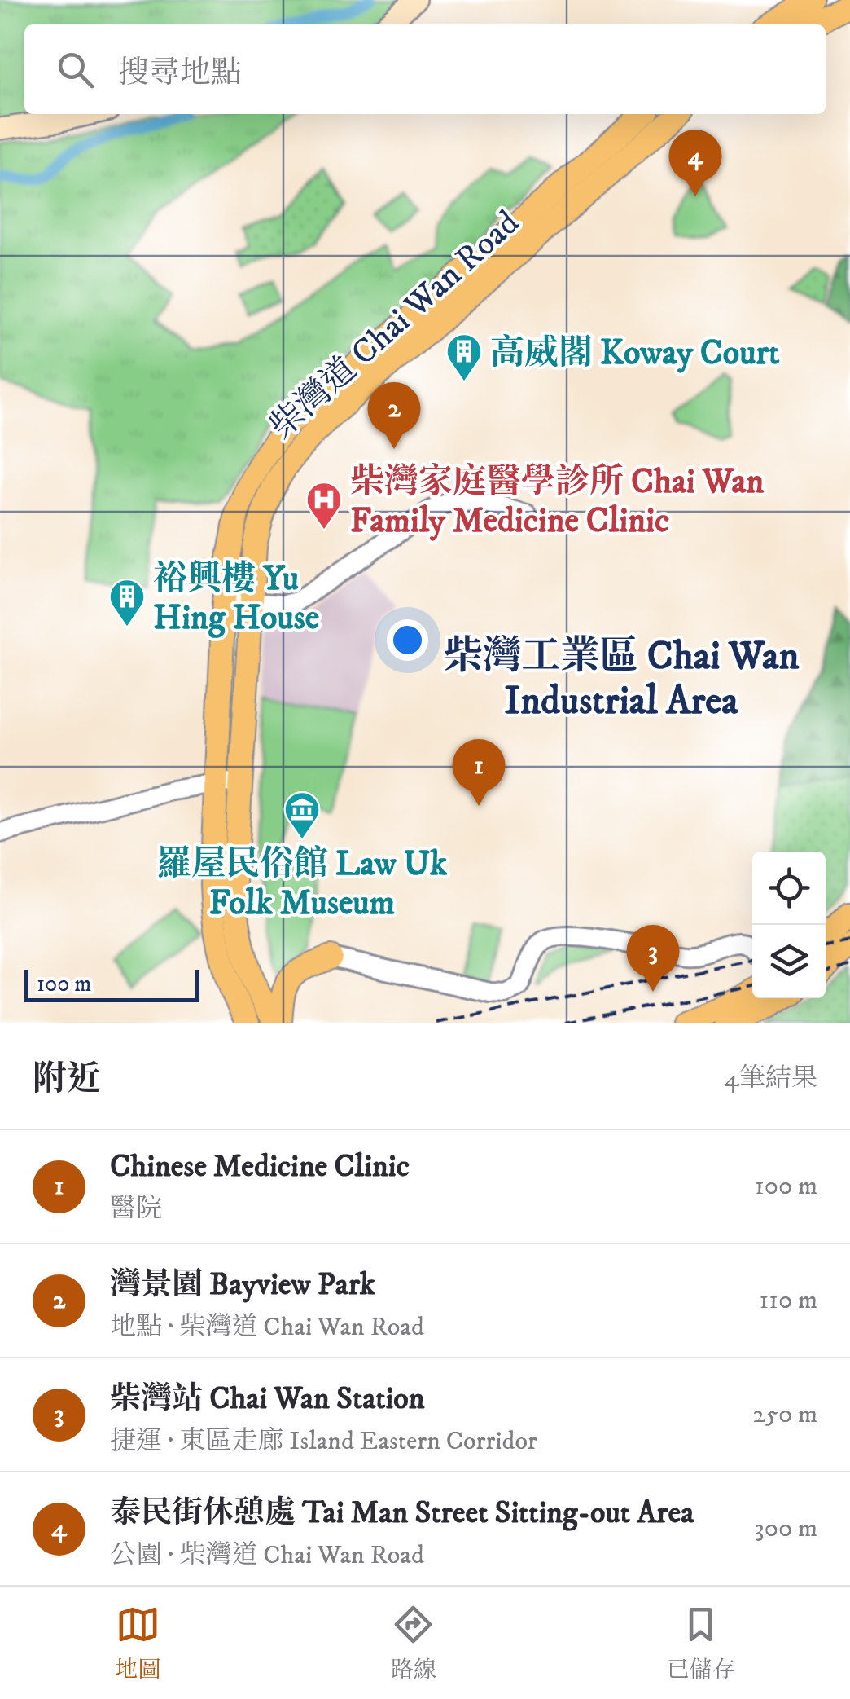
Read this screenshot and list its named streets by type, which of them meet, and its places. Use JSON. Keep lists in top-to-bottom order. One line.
{"streets":{"main road":["柴灣道 Chai Wan Road"]},"districts":["柴灣工業區 Chai Wan Industrial Area"],"places":{"building":["高威閣 Koway Court","裕興樓 Yu Hing House"],"hospital":["柴灣家庭醫學診所 Chai Wan Family Medicine Clinic"],"museum":["羅屋民俗館 Law Uk Folk Museum"]},"scale_bar":"100 m","page":{"search":"搜尋地點","pins":["4","2","1","3"],"scale":"100 m","heading":["附近","4筆結果"],"list":[{"mark":"1","name":"Chinese Medicine Clinic","note":"醫院","value":"100 m"},{"mark":"2","name":"灣景園 Bayview Park","note":"地點 · 柴灣道 Chai Wan Road","value":"110 m"},{"mark":"3","name":"柴灣站 Chai Wan Station","note":"捷運 · 東區走廊 Island Eastern Corridor","value":"250 m"},{"mark":"4","name":"泰民街休憩處 Tai Man Street Sitting-out Area","note":"公園 · 柴灣道 Chai Wan Road","value":"300 m"}],"nav":["地圖","路線","已儲存"]}}
